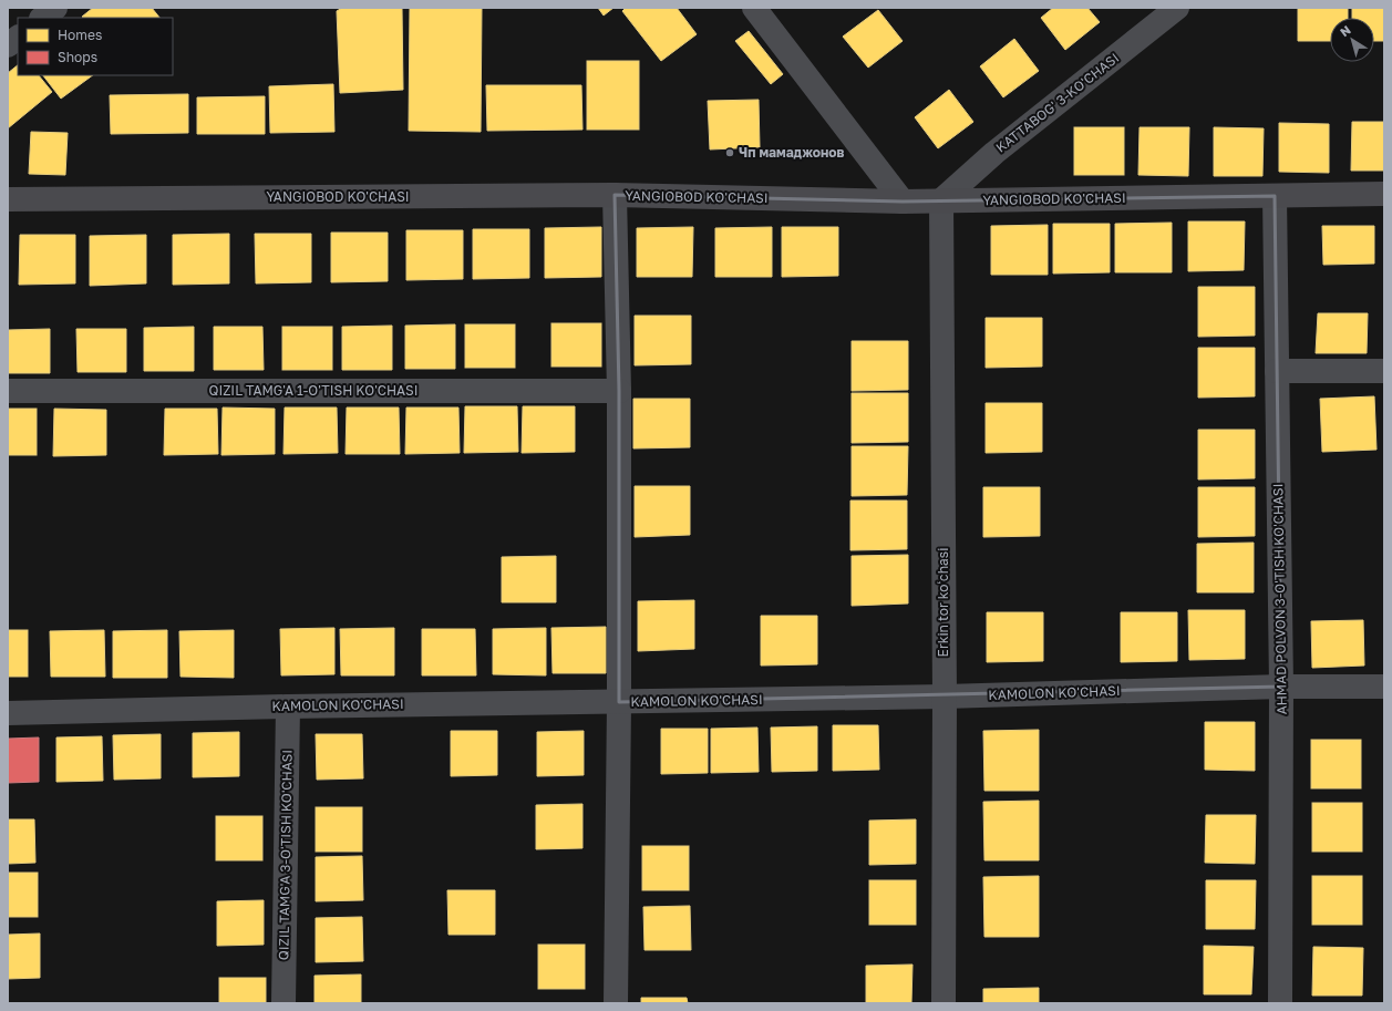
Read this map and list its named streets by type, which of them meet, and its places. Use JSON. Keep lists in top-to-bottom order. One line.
{"streets":{"street":["KATTABOG' 3-KO'CHASI","YANGIOBOD KO'CHASI","QIZIL TAMG'A 1-O'TISH KO'CHASI","AHMAD POLVON 3-O'TISH KO'CHASI","Erkin tor koʻchasi","KAMOLON KO'CHASI","QIZIL TAMG'A 3-O'TISH KO'CHASI"]},"crossings":[["KATTABOG' 3-KO'CHASI","YANGIOBOD KO'CHASI"],["KATTABOG' 3-KO'CHASI","Erkin tor koʻchasi"],["YANGIOBOD KO'CHASI","AHMAD POLVON 3-O'TISH KO'CHASI"],["YANGIOBOD KO'CHASI","Erkin tor koʻchasi"],["AHMAD POLVON 3-O'TISH KO'CHASI","KAMOLON KO'CHASI"],["Erkin tor koʻchasi","KAMOLON KO'CHASI"],["KAMOLON KO'CHASI","QIZIL TAMG'A 3-O'TISH KO'CHASI"]],"places":["Чп мамаджонов"],"legend":["Homes","Shops"],"north":"top left"}
